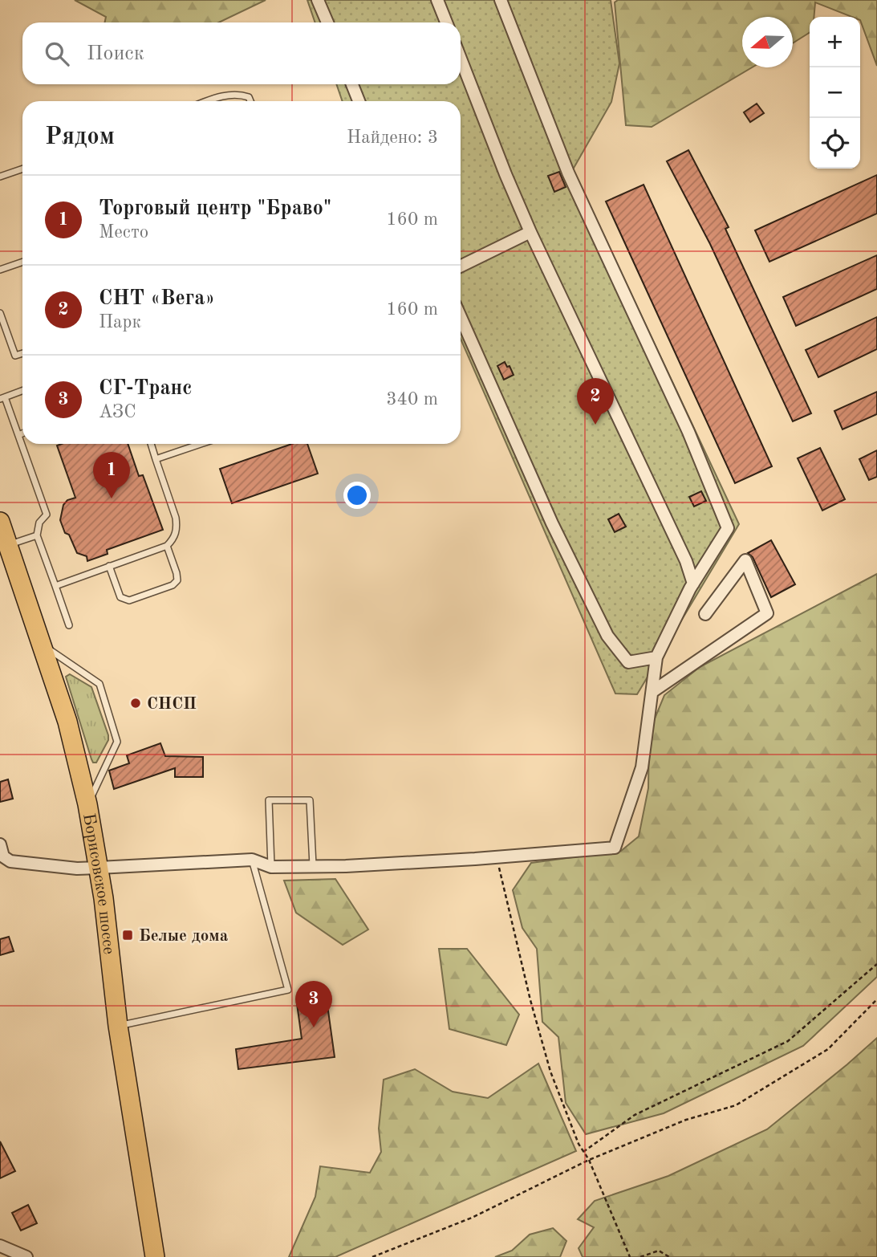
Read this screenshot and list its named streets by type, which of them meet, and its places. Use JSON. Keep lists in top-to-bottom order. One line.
{"streets":{"main road":["Борисовское шоссе"]},"places":{"other":["СНСП"],"transit":["Белые дома"]},"north":"left","page":{"map_buttons":["+","−"],"search":"Поиск","heading":["Рядом","Найдено: 3"],"list":[{"mark":"1","name":"Торговый центр \"Браво\"","note":"Место","value":"160 m"},{"mark":"2","name":"СНТ «Вега»","note":"Парк","value":"160 m"},{"mark":"3","name":"СГ-Транс","note":"АЗС","value":"340 m"}],"pins":["2","1","3"]}}
